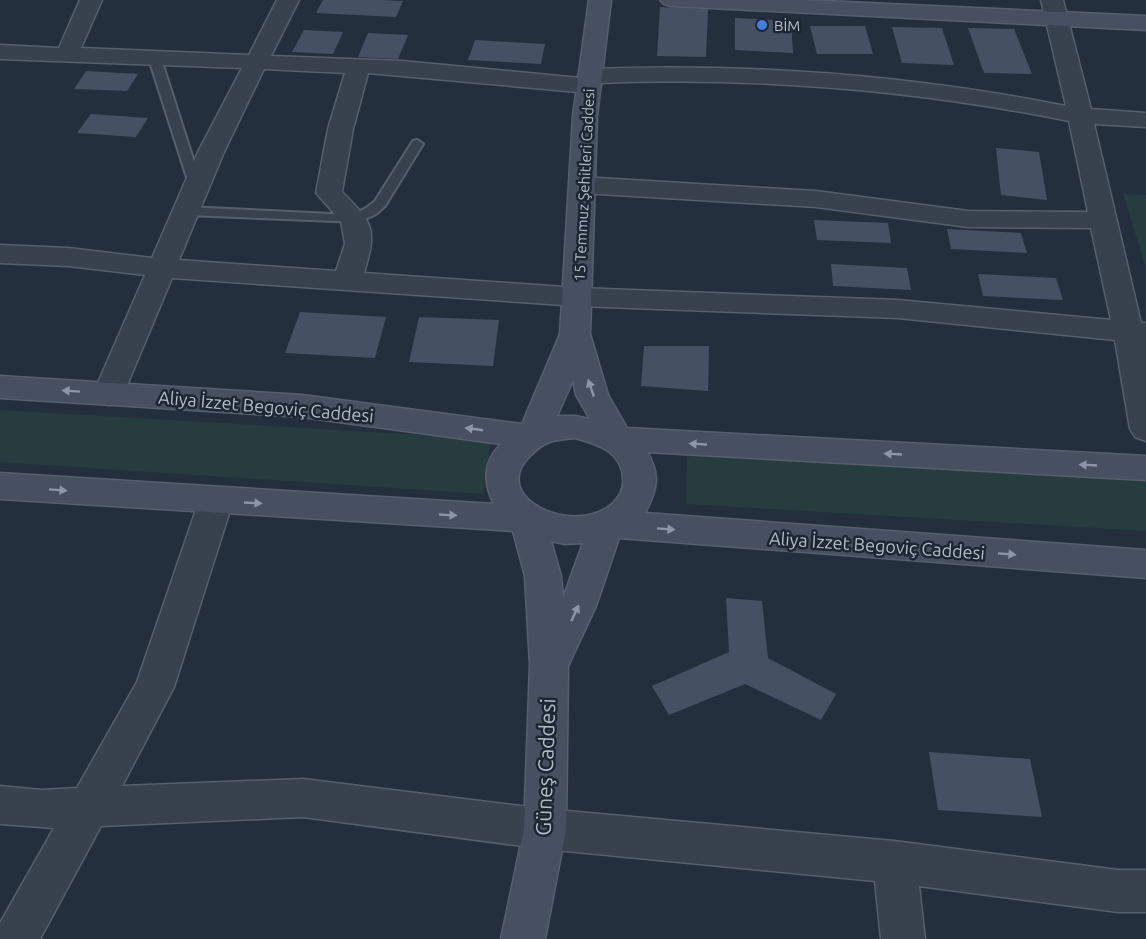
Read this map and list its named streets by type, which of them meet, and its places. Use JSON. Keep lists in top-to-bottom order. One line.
{"streets":{"main road":["15 Temmuz Şehitleri Caddesi","Aliya İzzet Begoviç Caddesi","Güneş Caddesi"]},"crossings":[["Aliya İzzet Begoviç Caddesi","Güneş Caddesi"]],"places":["BİM"]}
